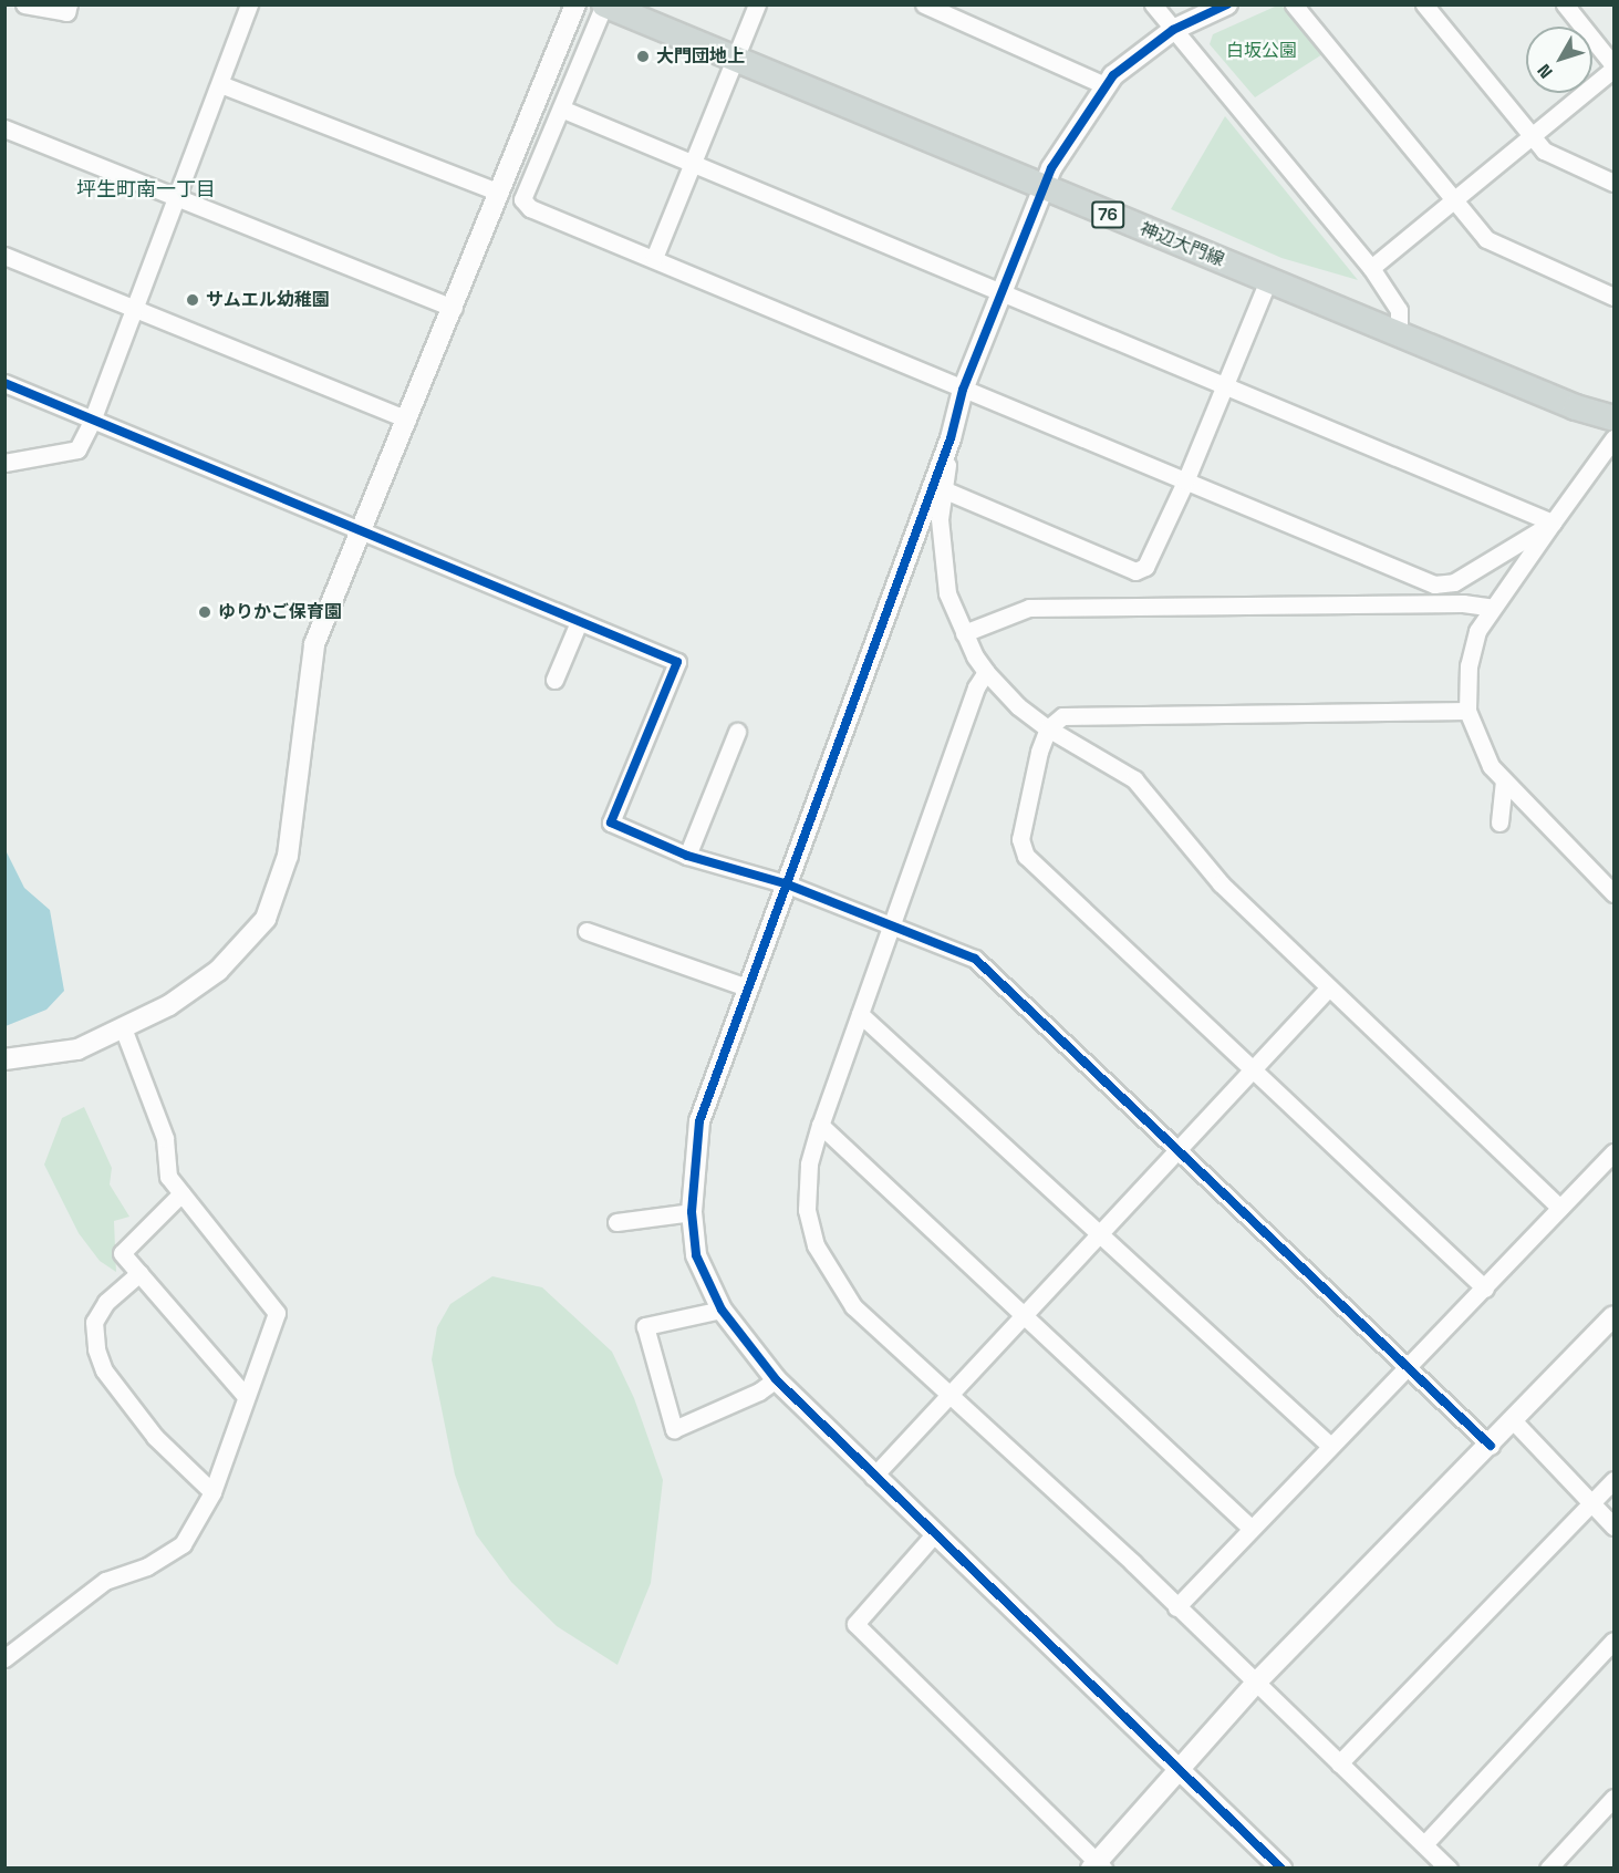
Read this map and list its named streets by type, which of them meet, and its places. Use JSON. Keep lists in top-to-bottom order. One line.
{"streets":{"main road":["76","神辺大門線"]},"districts":["坪生町南一丁目"],"parks":["白坂公園"],"places":["大門団地上","サムエル幼稚園","ゆりかご保育園"],"north":"bottom left"}
